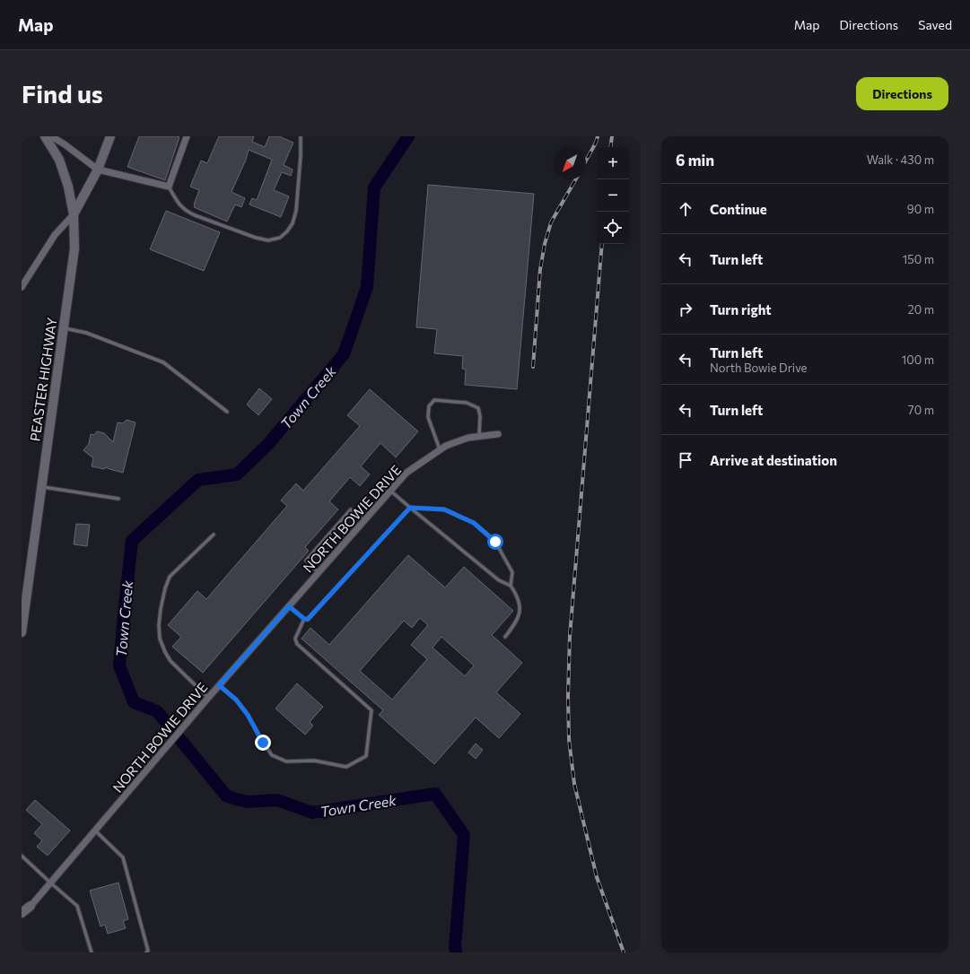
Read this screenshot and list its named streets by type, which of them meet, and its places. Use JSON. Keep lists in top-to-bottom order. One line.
{"streets":{"main road":["PEASTER HIGHWAY"],"street":["NORTH BOWIE DRIVE"]},"water":["Town Creek"],"north":"bottom left","page":{"header":"Map","nav":["Map","Directions","Saved"],"buttons":"Directions","title":"Find us","heading":["6 min","Walk · 430 m"],"map_buttons":["+","−"],"list":[["Continue","90 m"],["Turn left","150 m"],["Turn right","20 m"],["Turn left","North Bowie Drive","100 m"],["Turn left","70 m"],"Arrive at destination"]}}
